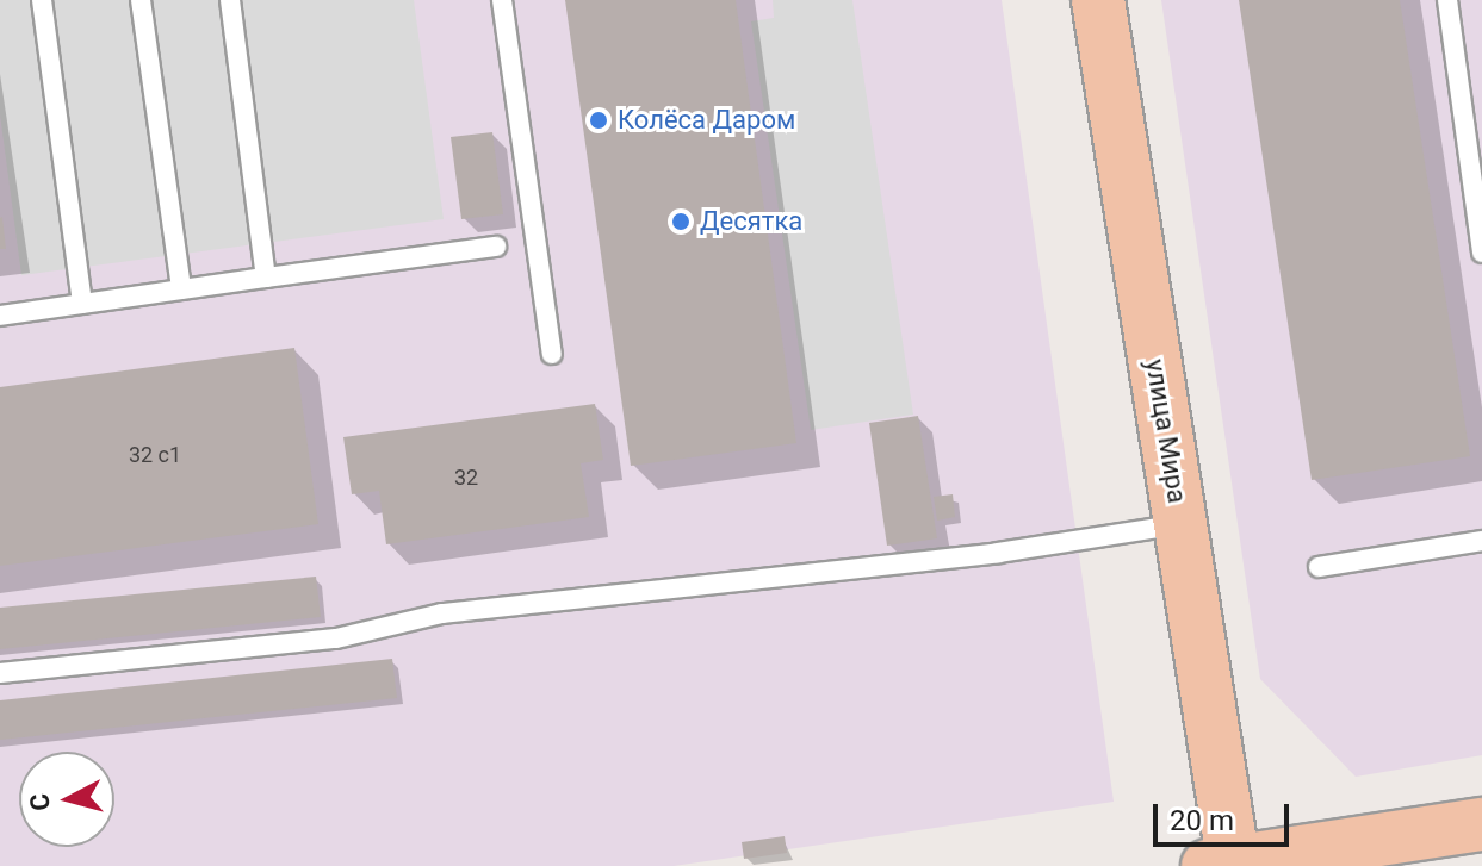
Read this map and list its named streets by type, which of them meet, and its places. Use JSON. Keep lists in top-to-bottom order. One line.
{"streets":{"main road":["улица Мира"]},"places":["Колёса Даром","Десятка"],"house_numbers":["32 с1","32"],"scale_bar":"20 m","north":"left"}
